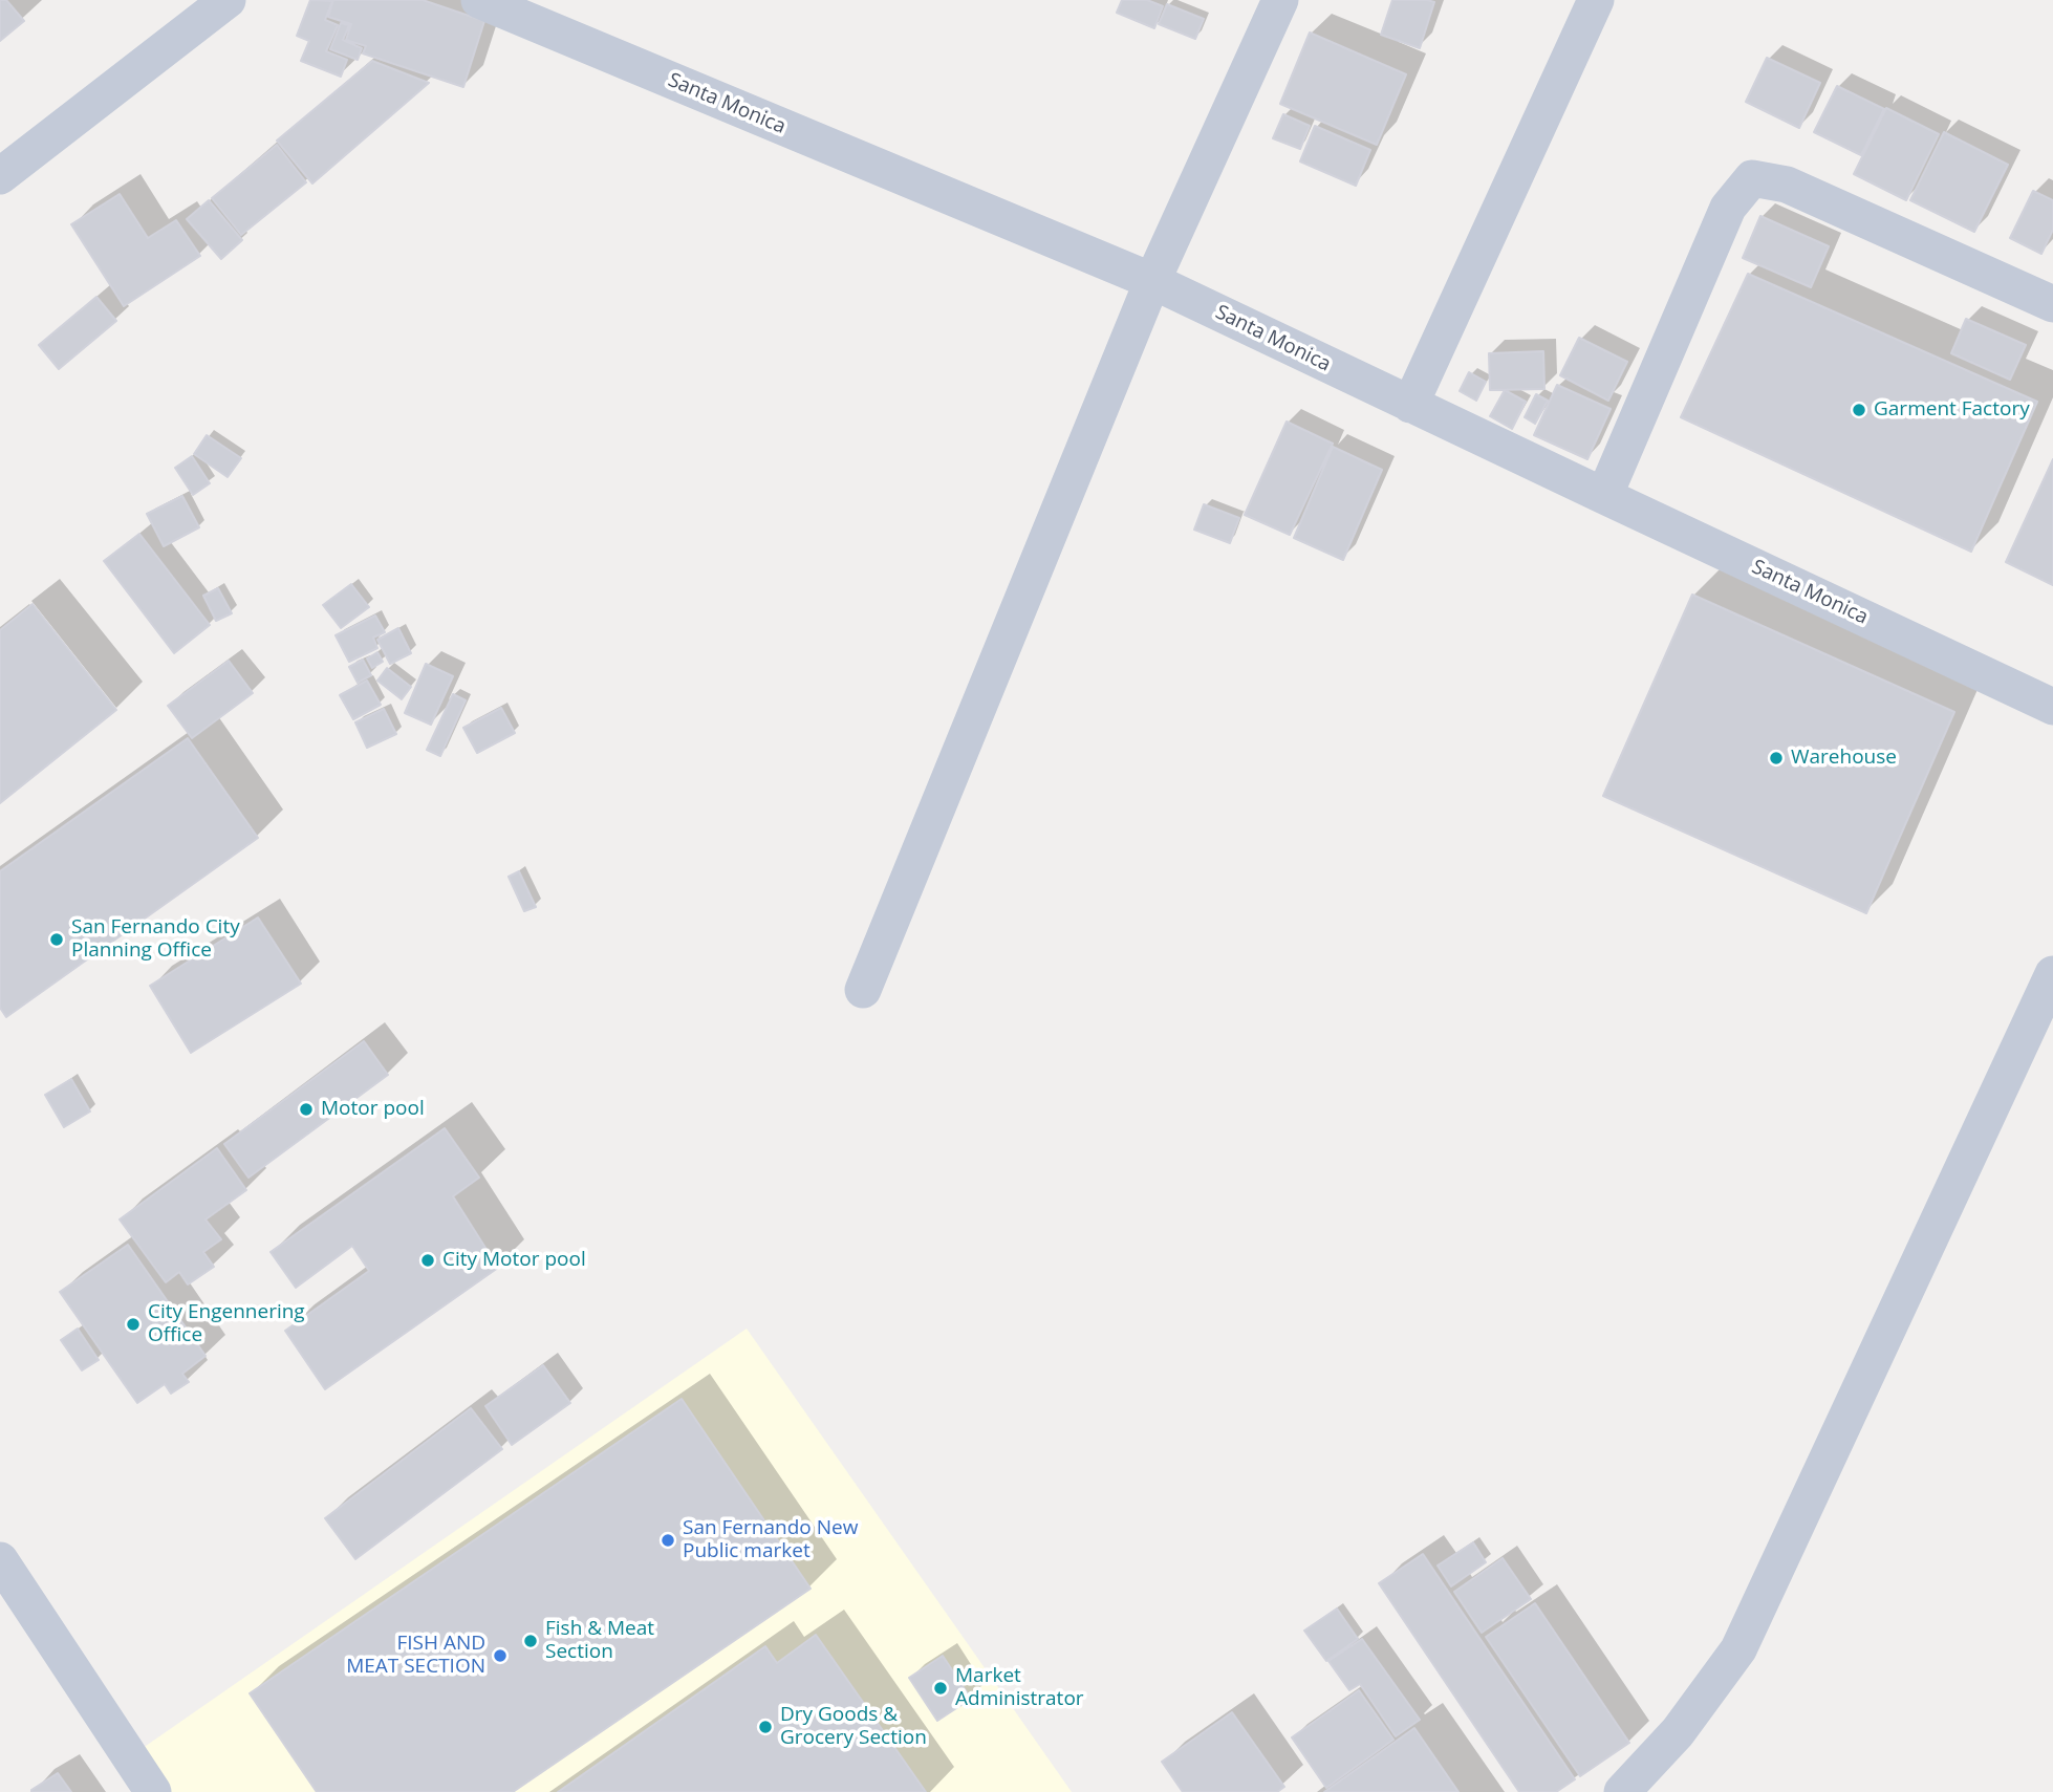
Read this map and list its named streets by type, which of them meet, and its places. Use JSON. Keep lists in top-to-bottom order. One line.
{"streets":{"street":["Santa Monica"]},"places":["Garment Factory","Warehouse","San Fernando City Planning Office","Motor pool","City Motor pool","City Engennering Office","San Fernando New Public market","Fish & Meat Section","FISH AND MEAT SECTION","Market Administrator","Dry Goods & Grocery Section"]}
